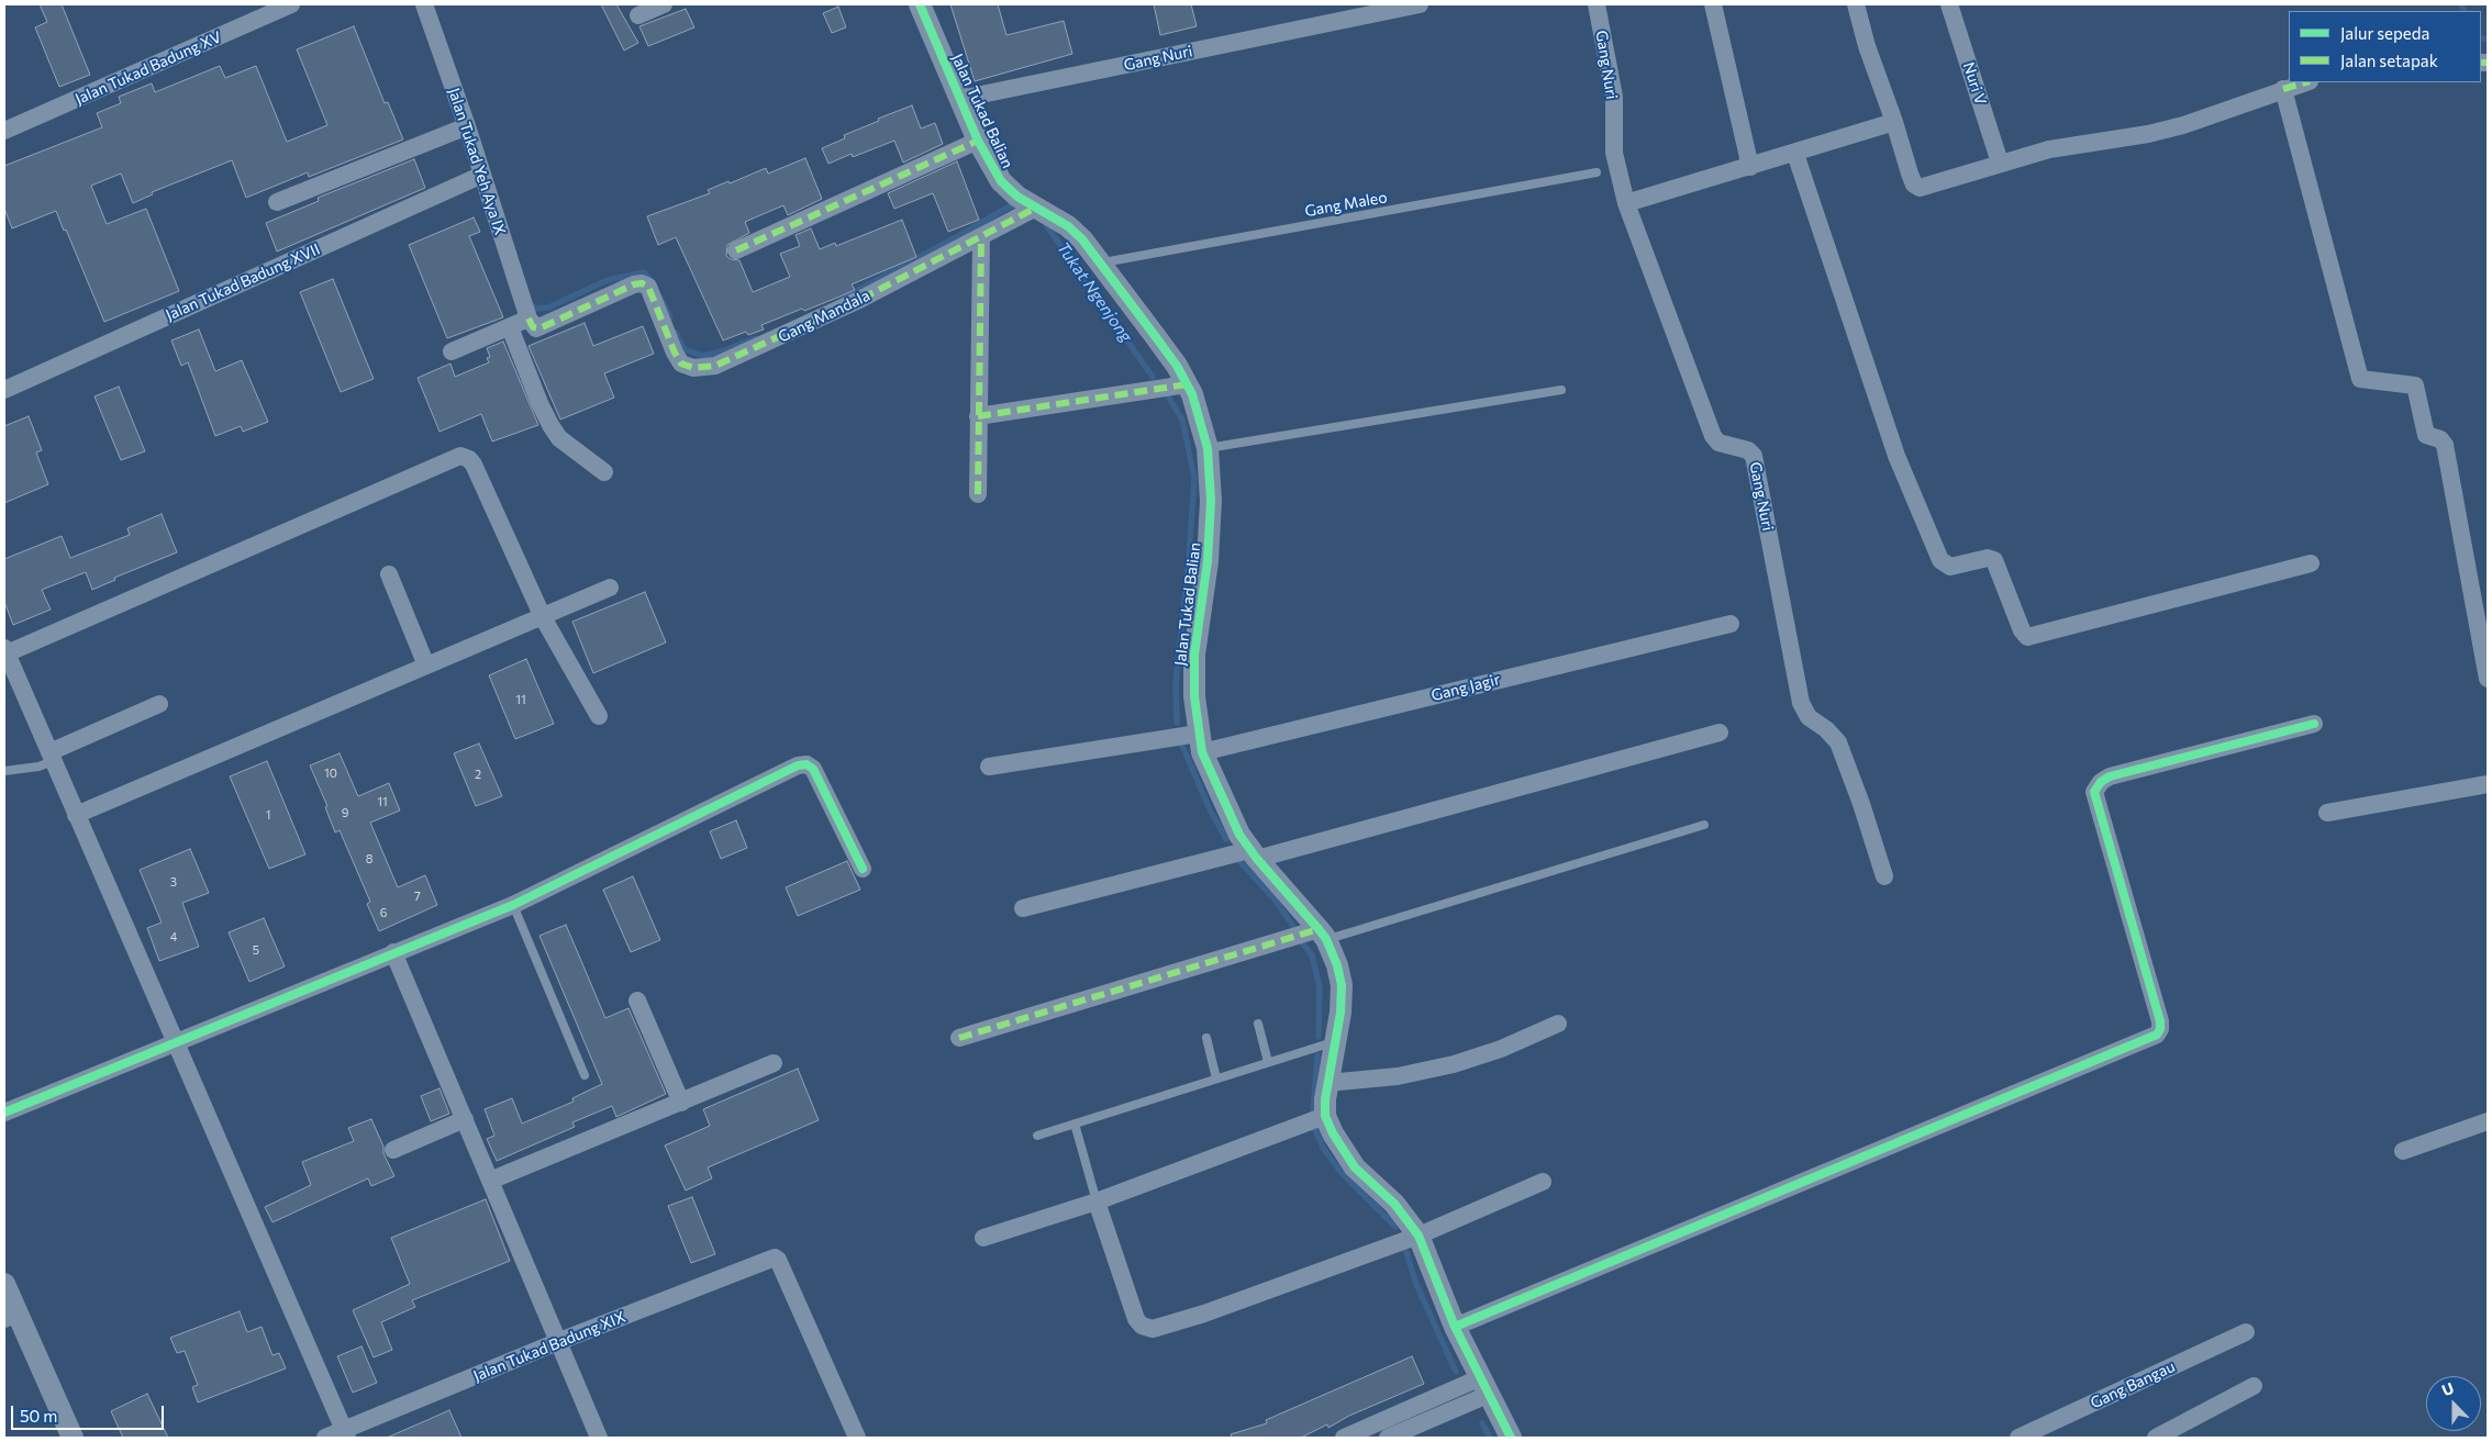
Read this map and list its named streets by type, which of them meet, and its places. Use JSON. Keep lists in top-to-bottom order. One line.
{"streets":{"street":["Gang Nuri","Jalan Tukad Badung XV","Nuri V","Jalan Tukad Balian","Jalan Tukad Yeh Aya IX","Jalan Tukad Badung XVII","Gang Mandala","Gang Jagir","Jalan Tukad Badung XIX","Gang Bangau"],"lane":["Gang Maleo"]},"crossings":[["Gang Nuri","Jalan Tukad Balian"],["Jalan Tukad Balian","Gang Maleo"],["Jalan Tukad Balian","Gang Mandala"],["Jalan Tukad Balian","Gang Jagir"],["Jalan Tukad Yeh Aya IX","Jalan Tukad Badung XVII"],["Jalan Tukad Yeh Aya IX","Gang Mandala"]],"water":["Tukat Ngenjong"],"house_numbers":["11","10","2","11","9","1","8","3","7","6","4","5"],"legend":["Jalur sepeda","Jalan setapak"],"scale_bar":"50 m","north":"top"}
